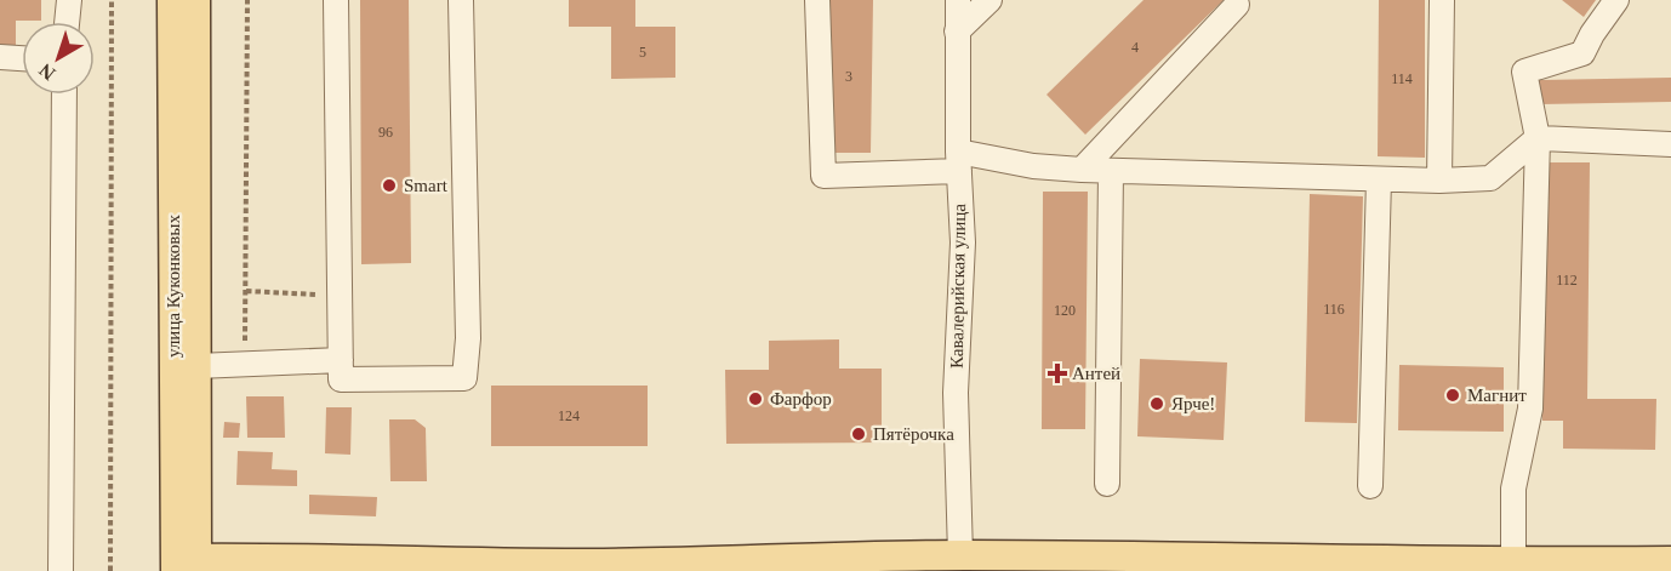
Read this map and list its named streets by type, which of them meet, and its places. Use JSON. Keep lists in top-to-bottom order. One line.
{"streets":{"main road":["улица Куконковых"],"street":["Кавалерийская улица"]},"places":{"other":["Smart","Магнит","Фарфор","Ярче!","Пятёрочка"],"health":["Антей"]},"house_numbers":["4","5","3","114","96","112","116","120","124"],"north":"bottom left"}
